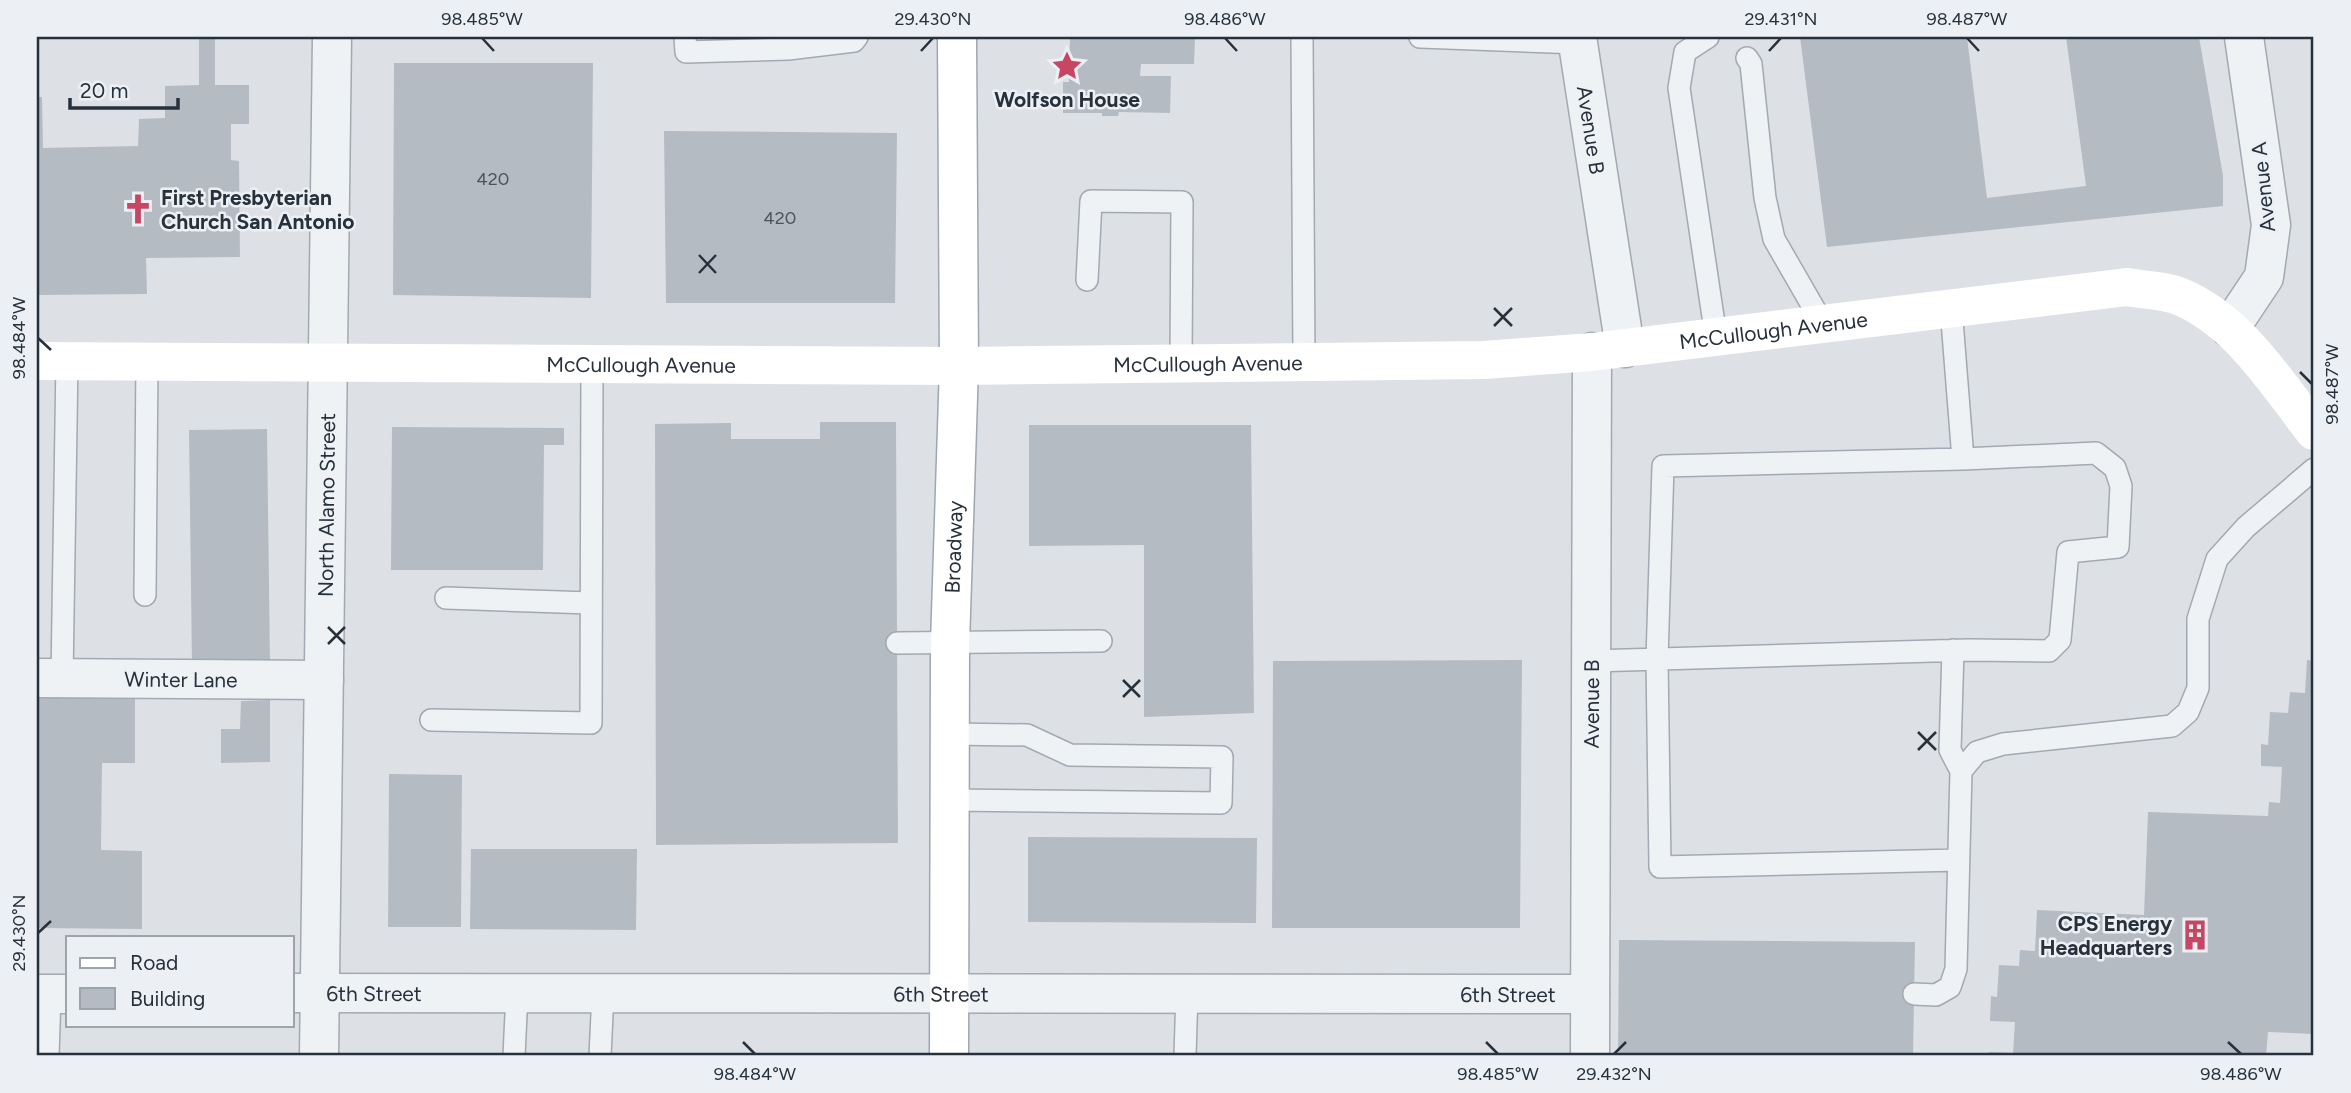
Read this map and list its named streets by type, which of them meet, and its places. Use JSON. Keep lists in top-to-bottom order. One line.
{"streets":{"main road":["McCullough Avenue","Broadway"],"street":["Avenue B","Avenue A","North Alamo Street","Winter Lane","6th Street"]},"crossings":[["Avenue B","McCullough Avenue"],["Avenue B","6th Street"],["Avenue A","McCullough Avenue"],["McCullough Avenue","North Alamo Street"],["McCullough Avenue","Broadway"],["North Alamo Street","Winter Lane"],["North Alamo Street","6th Street"],["Broadway","6th Street"]],"places":{"place":["Wolfson House"],"church":["First Presbyterian Church San Antonio"],"building":["CPS Energy Headquarters"]},"house_numbers":["420","420"],"legend":["Road","Building"],"scale_bar":"20 m","coordinates":["98.485°W","29.430°N","98.486°W","29.431°N","98.487°W","98.484°W","29.432°N"]}
